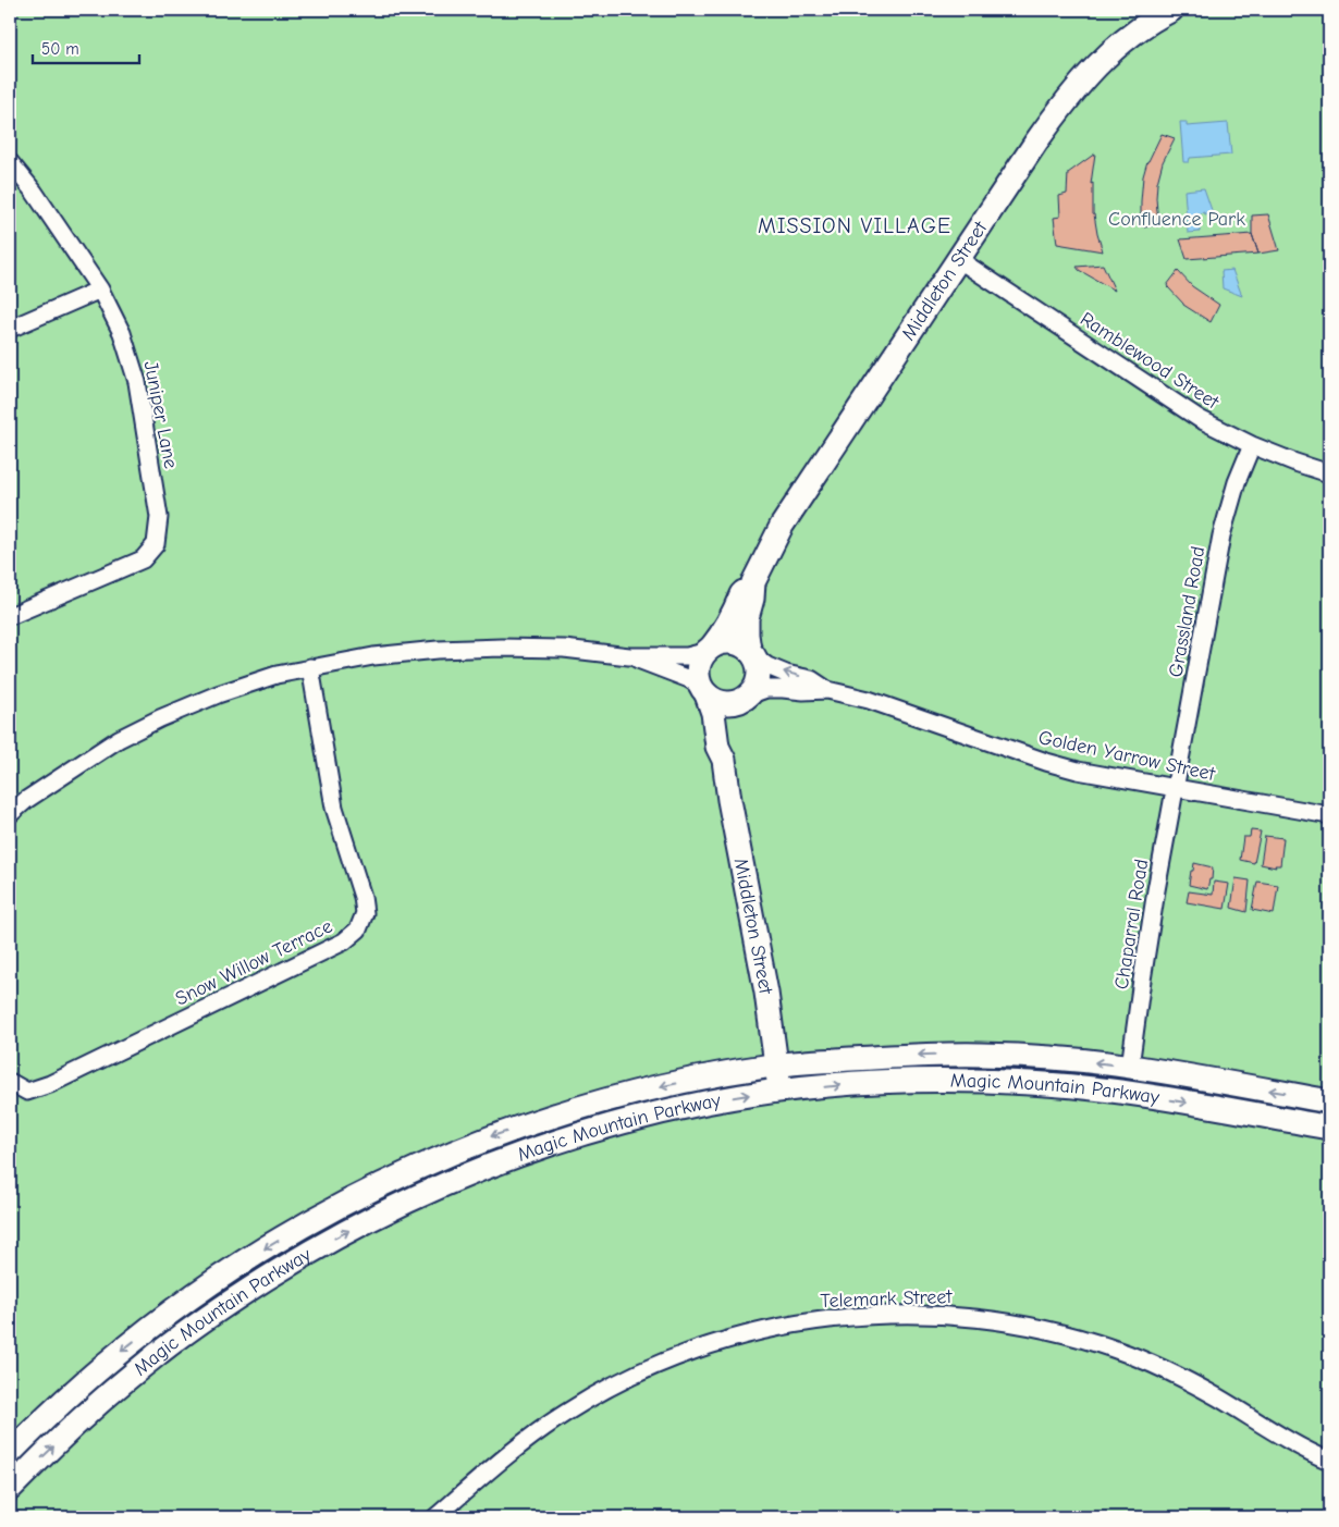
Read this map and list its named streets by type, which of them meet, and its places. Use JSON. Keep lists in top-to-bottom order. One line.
{"streets":{"street":["Middleton Street","Ramblewood Street","Juniper Lane","Grassland Road","Golden Yarrow Street","Chaparral Road","Snow Willow Terrace","Magic Mountain Parkway","Telemark Street"]},"crossings":[["Middleton Street","Ramblewood Street"],["Middleton Street","Golden Yarrow Street"],["Middleton Street","Magic Mountain Parkway"],["Ramblewood Street","Grassland Road"],["Grassland Road","Golden Yarrow Street"],["Grassland Road","Chaparral Road"],["Golden Yarrow Street","Chaparral Road"],["Chaparral Road","Magic Mountain Parkway"]],"districts":["MISSION VILLAGE"],"parks":["Confluence Park"],"scale_bar":"50 m"}
